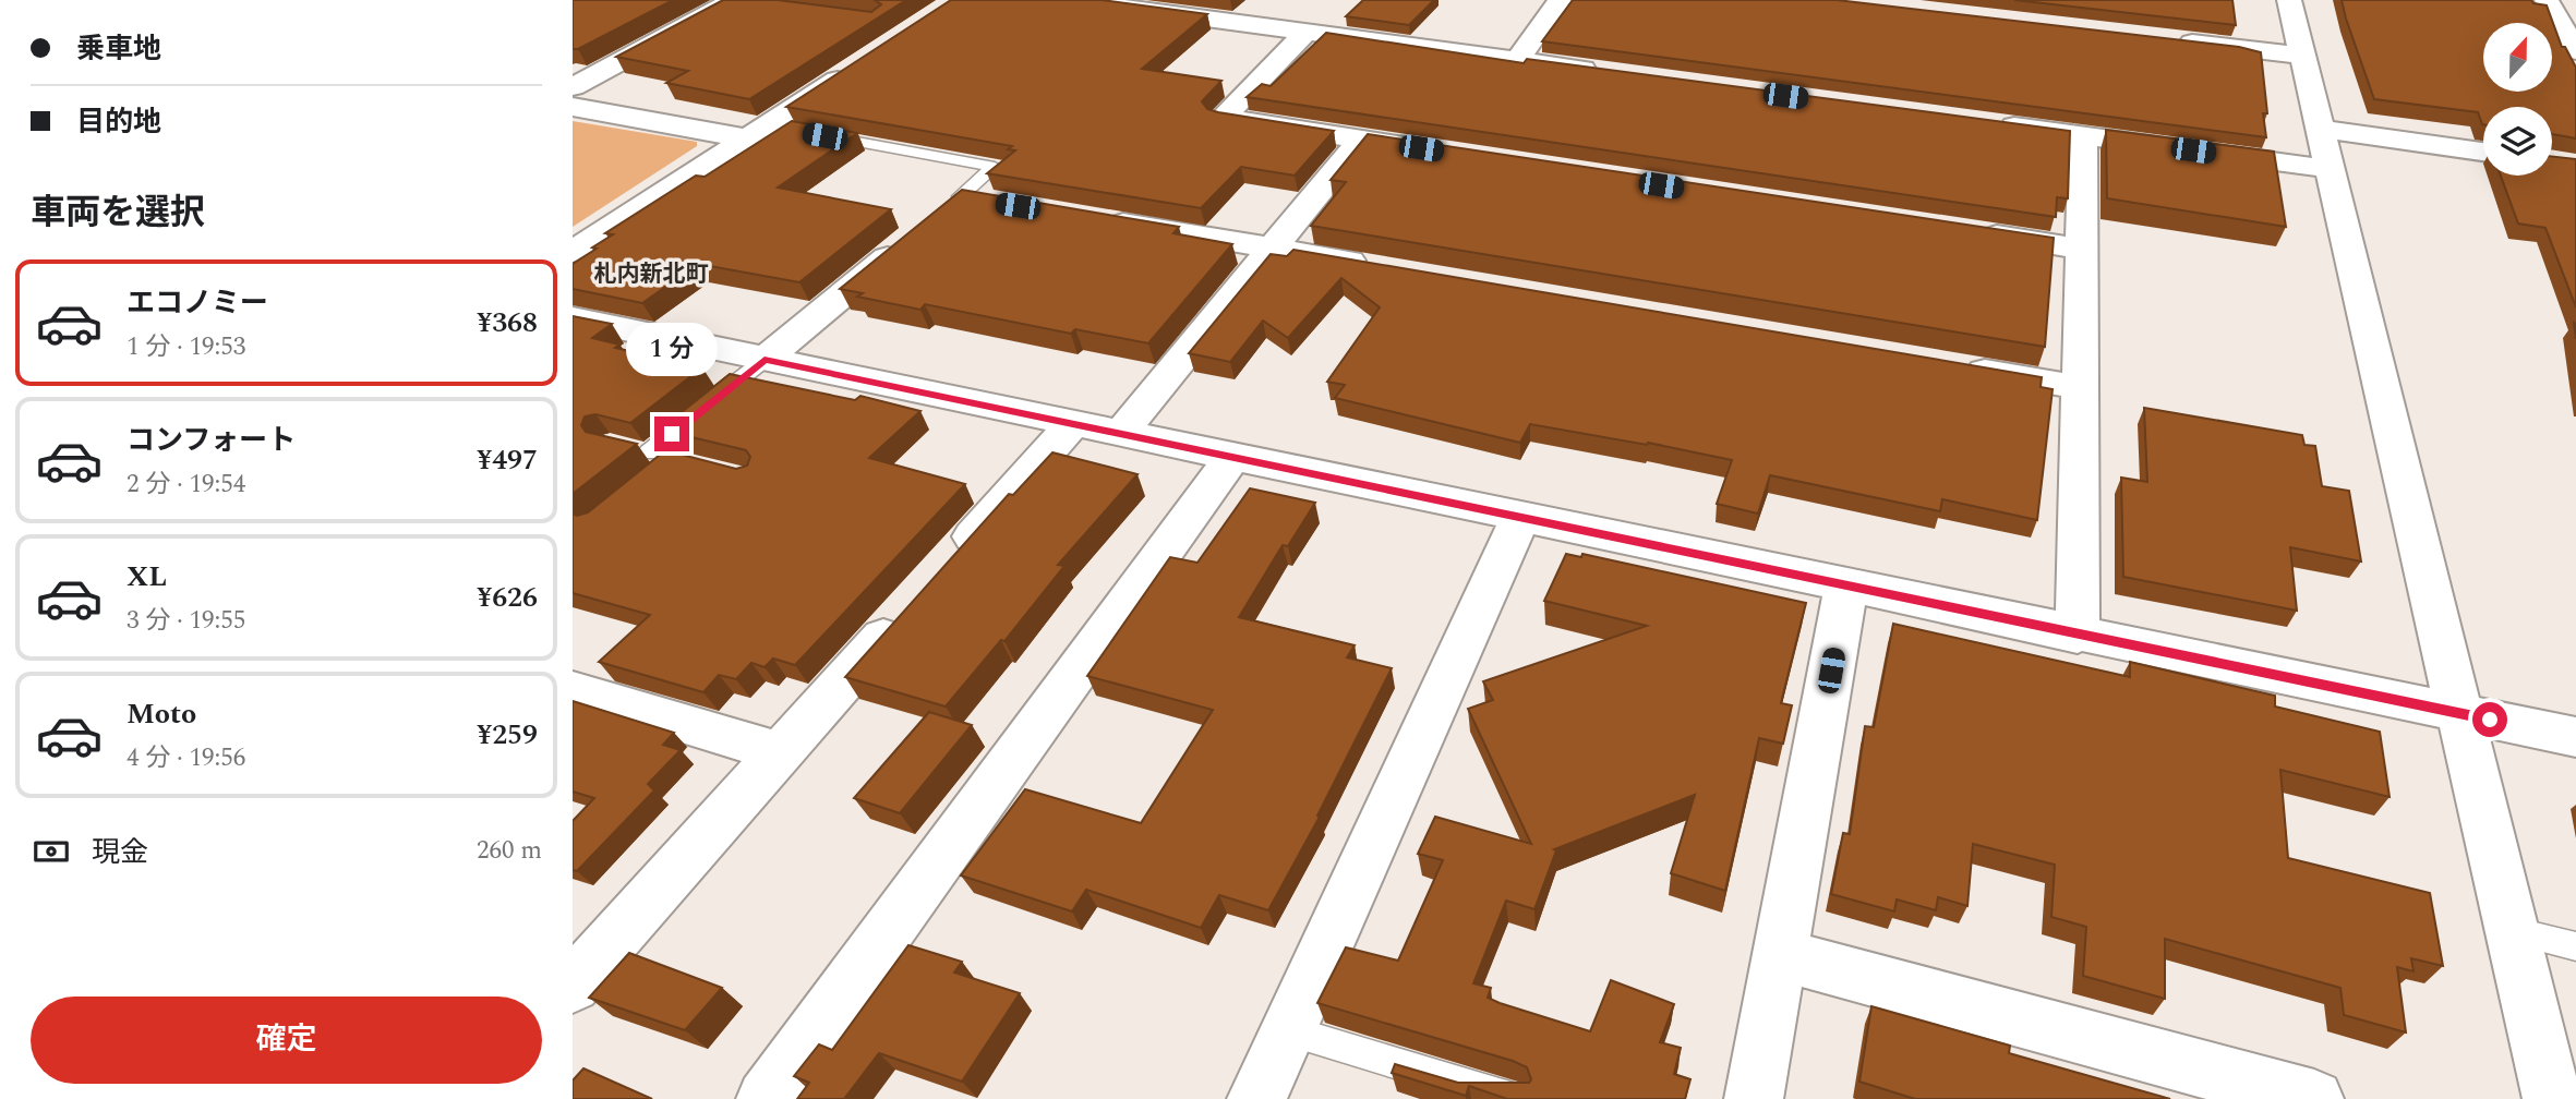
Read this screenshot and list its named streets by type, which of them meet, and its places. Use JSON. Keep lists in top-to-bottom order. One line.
{"districts":["札内新北町"],"north":"top","page":{"banner":["乗車地","目的地"],"heading":"車両を選択","list":[{"name":"エコノミー","note":"1 分 · 19:53","value":"¥368"},{"name":"コンフォート","note":"2 分 · 19:54","value":"¥497"},{"name":"XL","note":"3 分 · 19:55","value":"¥626"},{"name":"Moto","note":"4 分 · 19:56","value":"¥259"}],"bubble":"1 分","pay":["現金","260 m"],"buttons":"確定"}}
